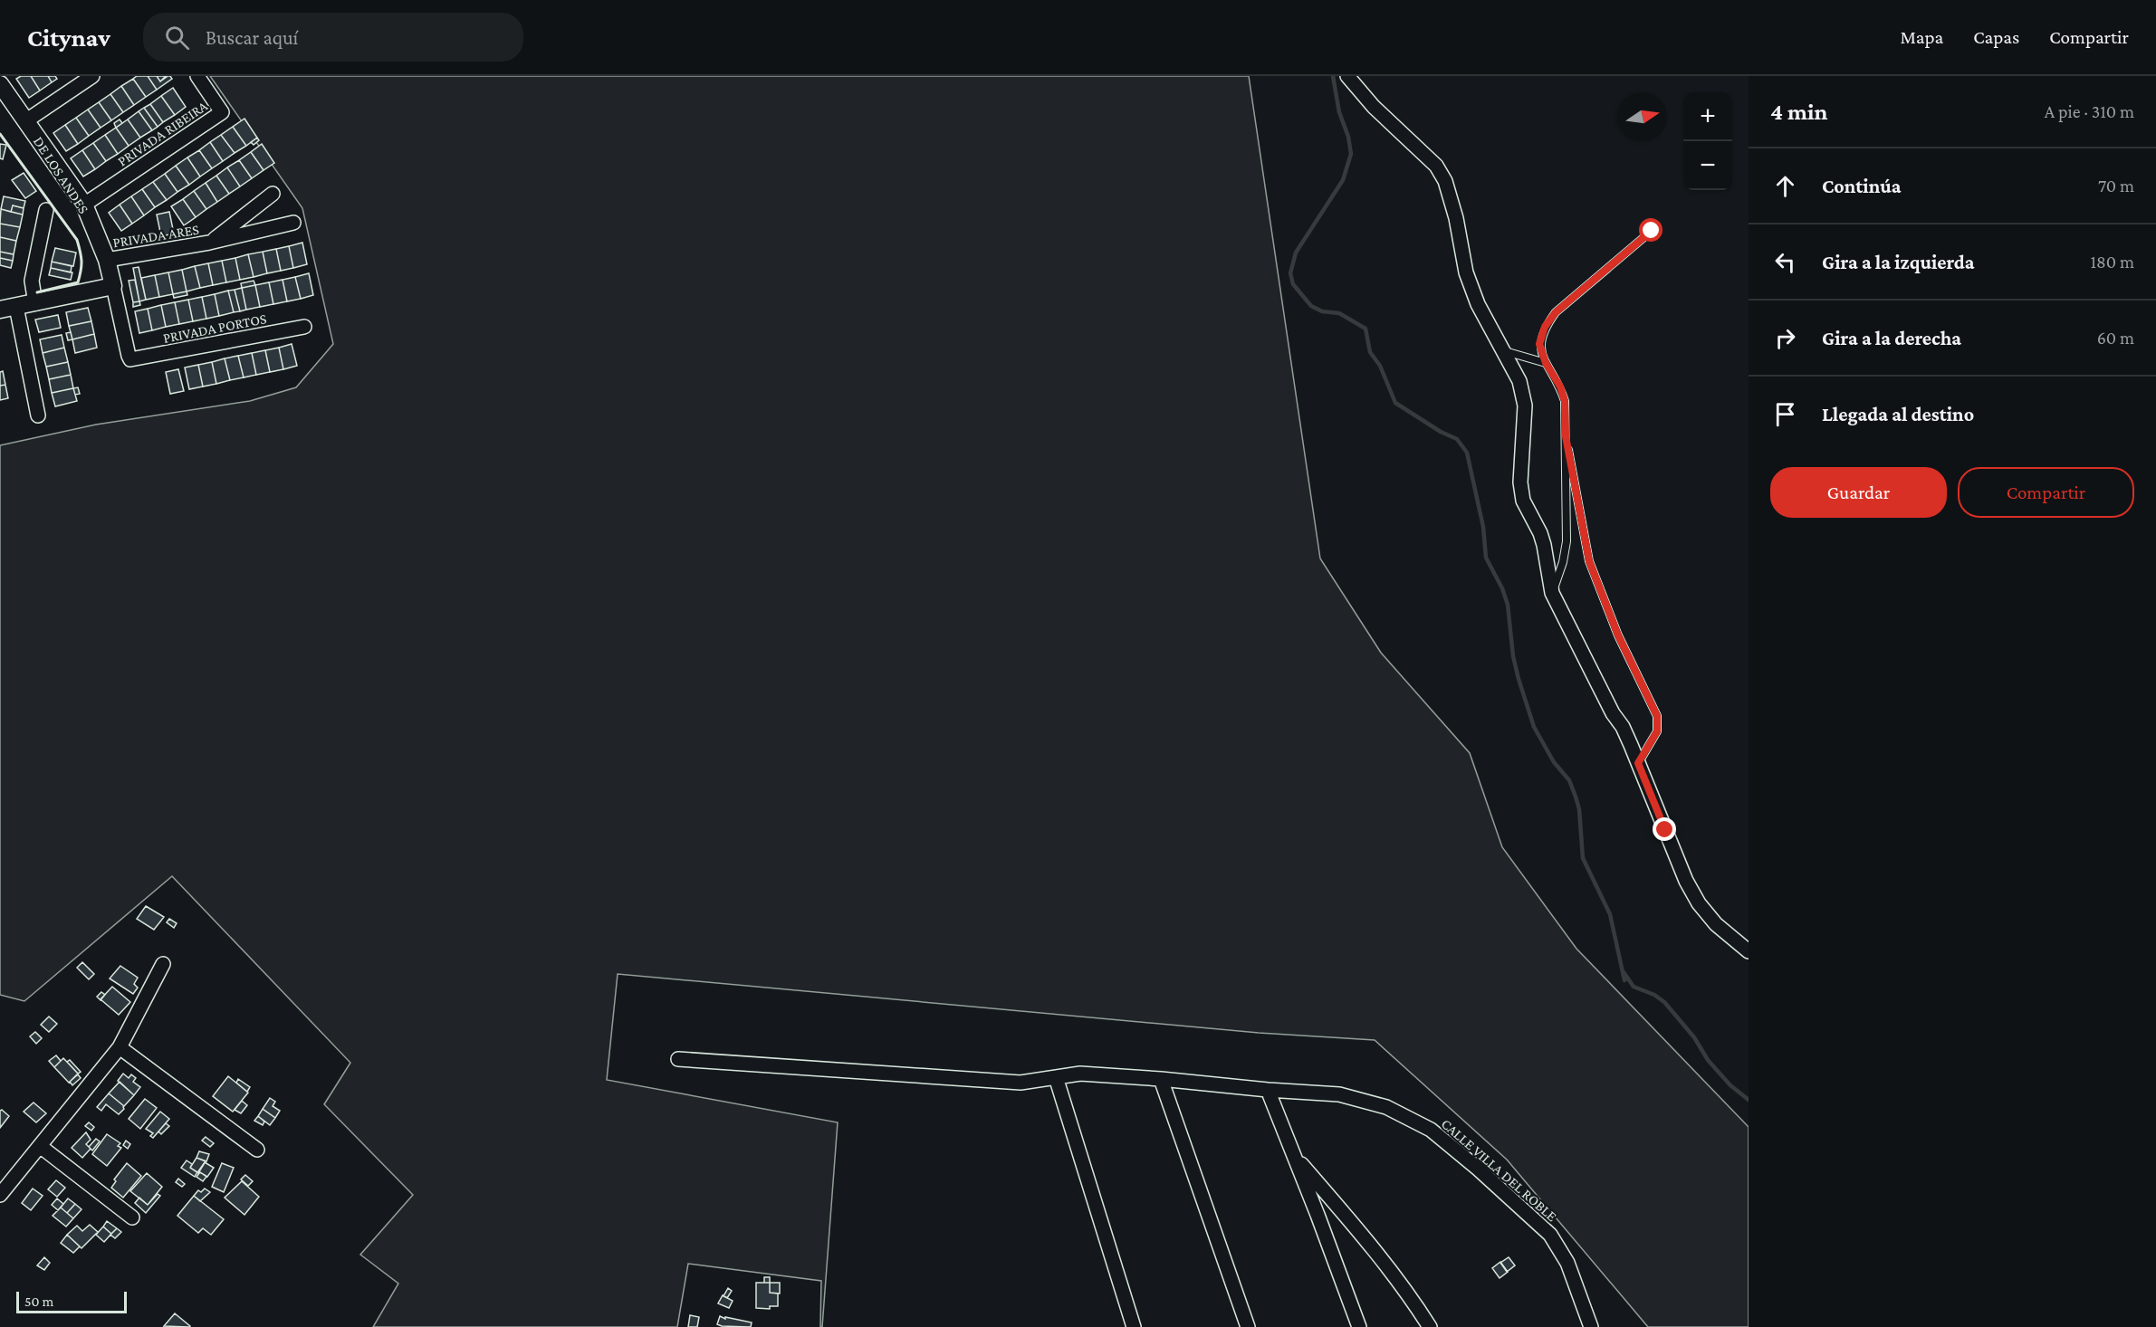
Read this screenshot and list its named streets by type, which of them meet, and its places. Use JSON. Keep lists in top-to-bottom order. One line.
{"streets":{"street":["PRIVADA RIBEIRA","DE LOS ANDES","PRIVADA ARES","PRIVADA PORTOS","CALLE VILLA DEL ROBLE"]},"crossings":[["PRIVADA RIBEIRA","DE LOS ANDES"],["DE LOS ANDES","PRIVADA ARES"],["DE LOS ANDES","PRIVADA PORTOS"]],"scale_bar":"50 m","north":"right","page":{"header":"Citynav","search":"Buscar aquí","nav":["Mapa","Capas","Compartir"],"heading":["4 min","A pie · 310 m"],"map_buttons":["+","−"],"list":[["Continúa","70 m"],["Gira a la izquierda","180 m"],["Gira a la derecha","60 m"],"Llegada al destino"],"buttons":["Guardar","Compartir"],"scale":"50 m"}}
